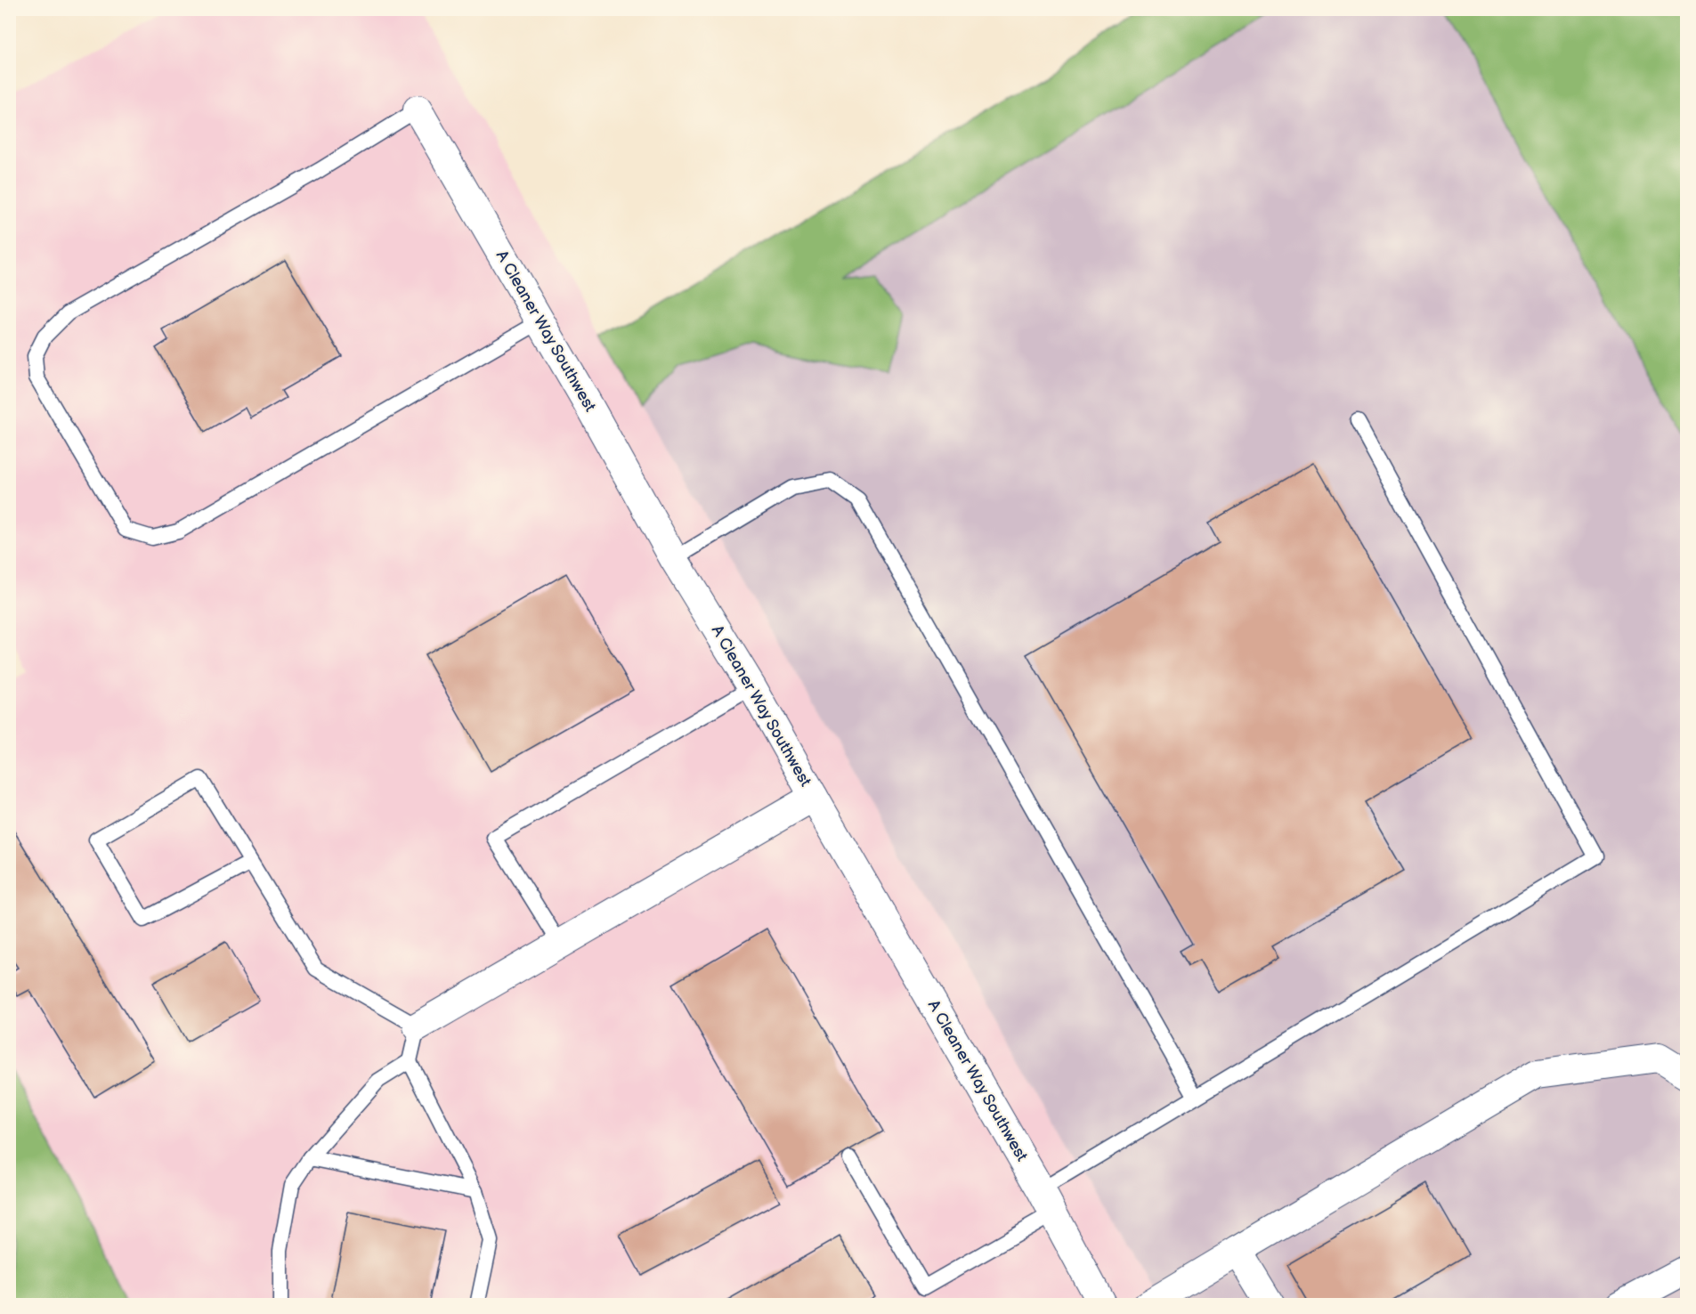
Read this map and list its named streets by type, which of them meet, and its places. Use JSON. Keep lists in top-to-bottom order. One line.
{"streets":{"street":["A Cleaner Way Southwest"]}}
